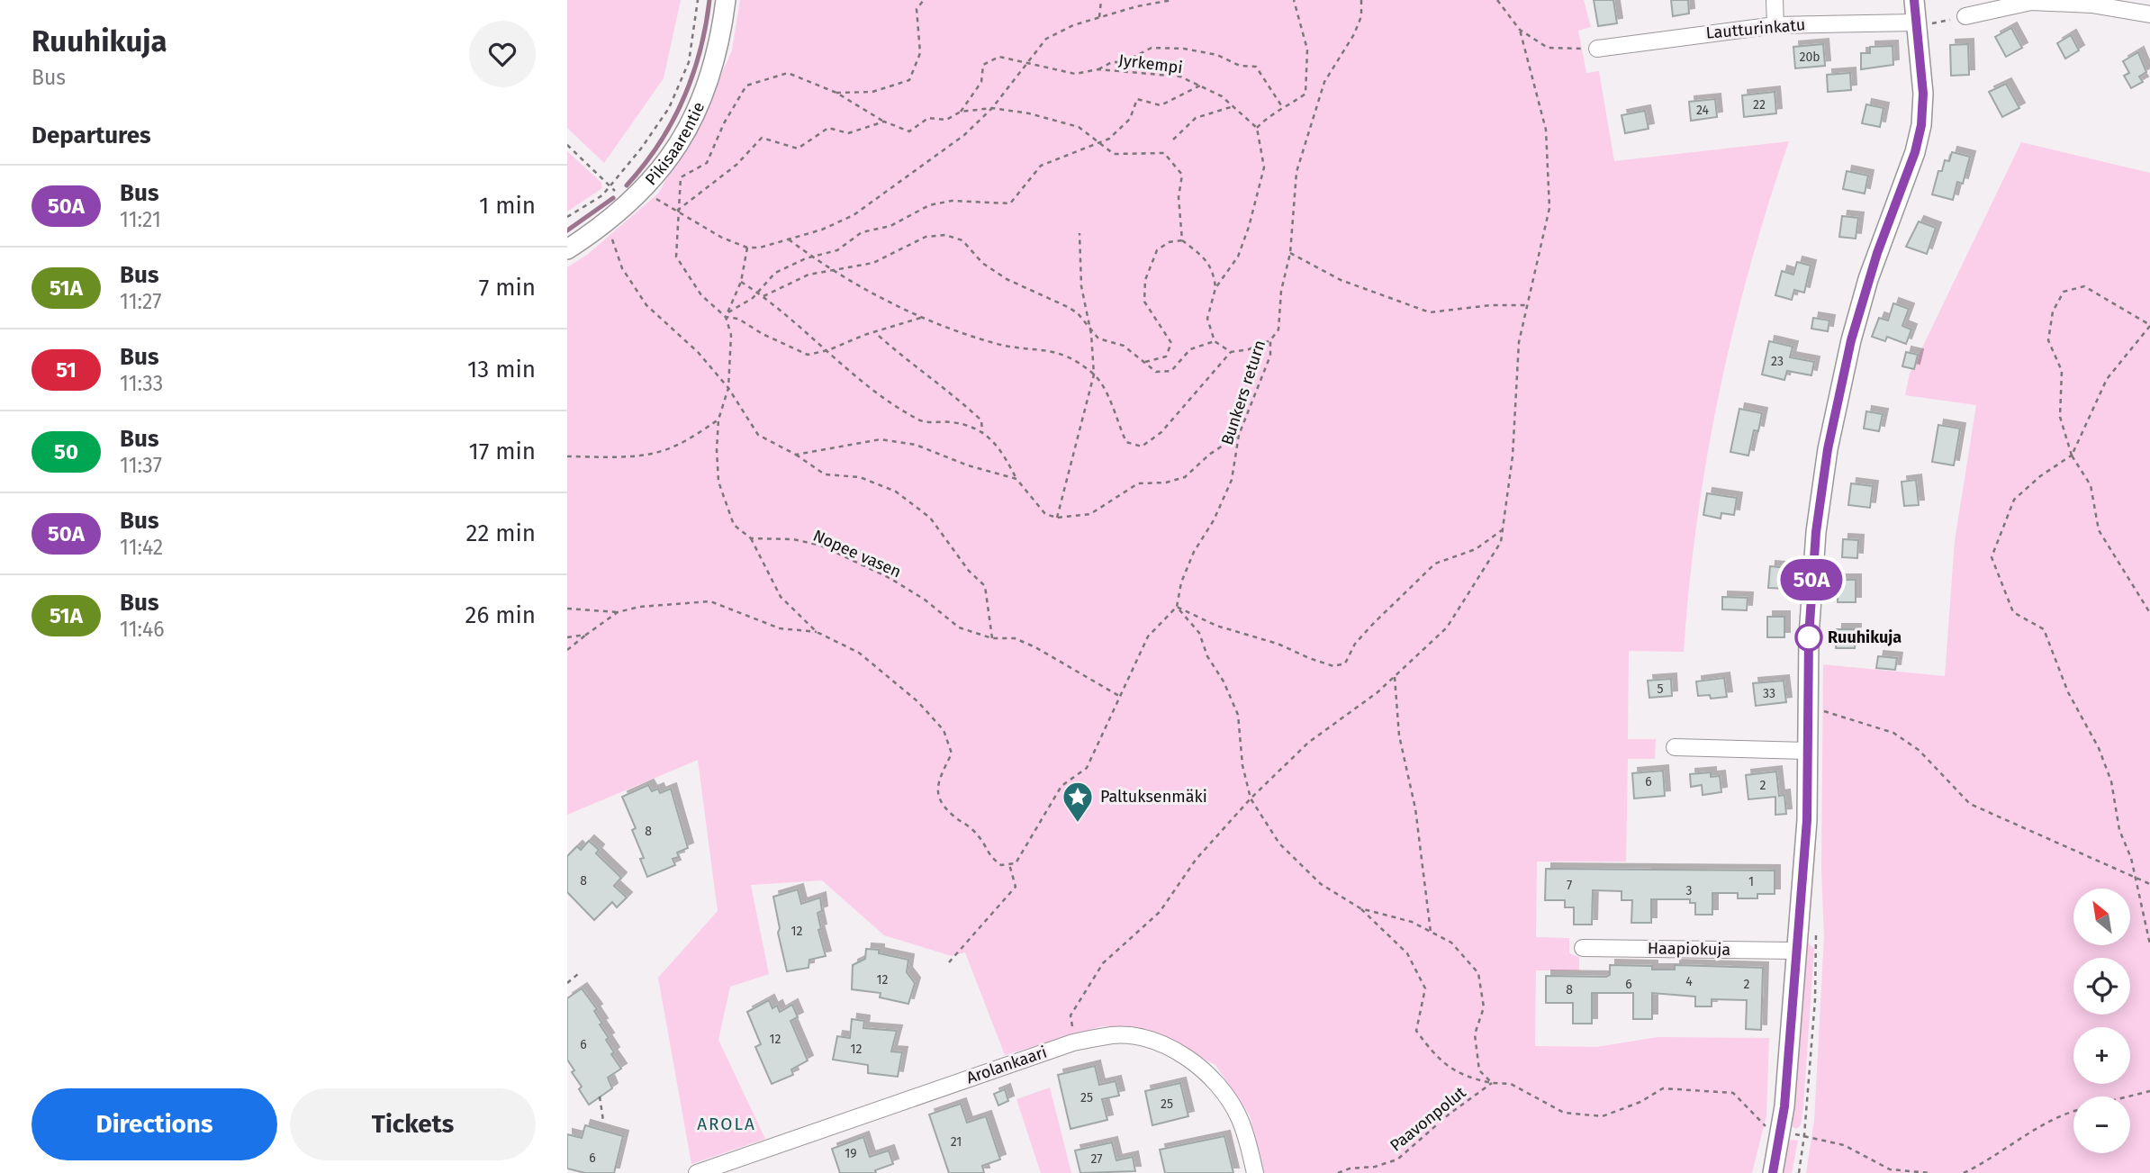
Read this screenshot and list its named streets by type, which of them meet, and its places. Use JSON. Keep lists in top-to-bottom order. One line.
{"streets":{"street":["Lautturinkatu","Pikisaarentie","Haapiokuja","Arolankaari"],"path":["Jyrkempi","Bunkers return","Nopee vasen","Paavonpolut"]},"districts":["AROLA"],"places":{"other":["Ruuhikuja"],"place":["Paltuksenmäki"]},"lines":["bus line 50A"],"house_numbers":["20b","22","24","23","5","33","6","2","8","8","1","7","3","12","12","4","6","2","8","12","6","12","25","25","21","19","6","27"],"north":"top left","page":{"heading":[["Ruuhikuja","Bus"],"Departures"],"on_map":"50A","list":[{"mark":"50A","name":"Bus","note":"11:21","value":"1 min"},{"mark":"51A","name":"Bus","note":"11:27","value":"7 min"},{"mark":"51","name":"Bus","note":"11:33","value":"13 min"},{"mark":"50","name":"Bus","note":"11:37","value":"17 min"},{"mark":"50A","name":"Bus","note":"11:42","value":"22 min"},{"mark":"51A","name":"Bus","note":"11:46","value":"26 min"}],"map_buttons":["+","−"],"buttons":["Directions","Tickets"]}}
